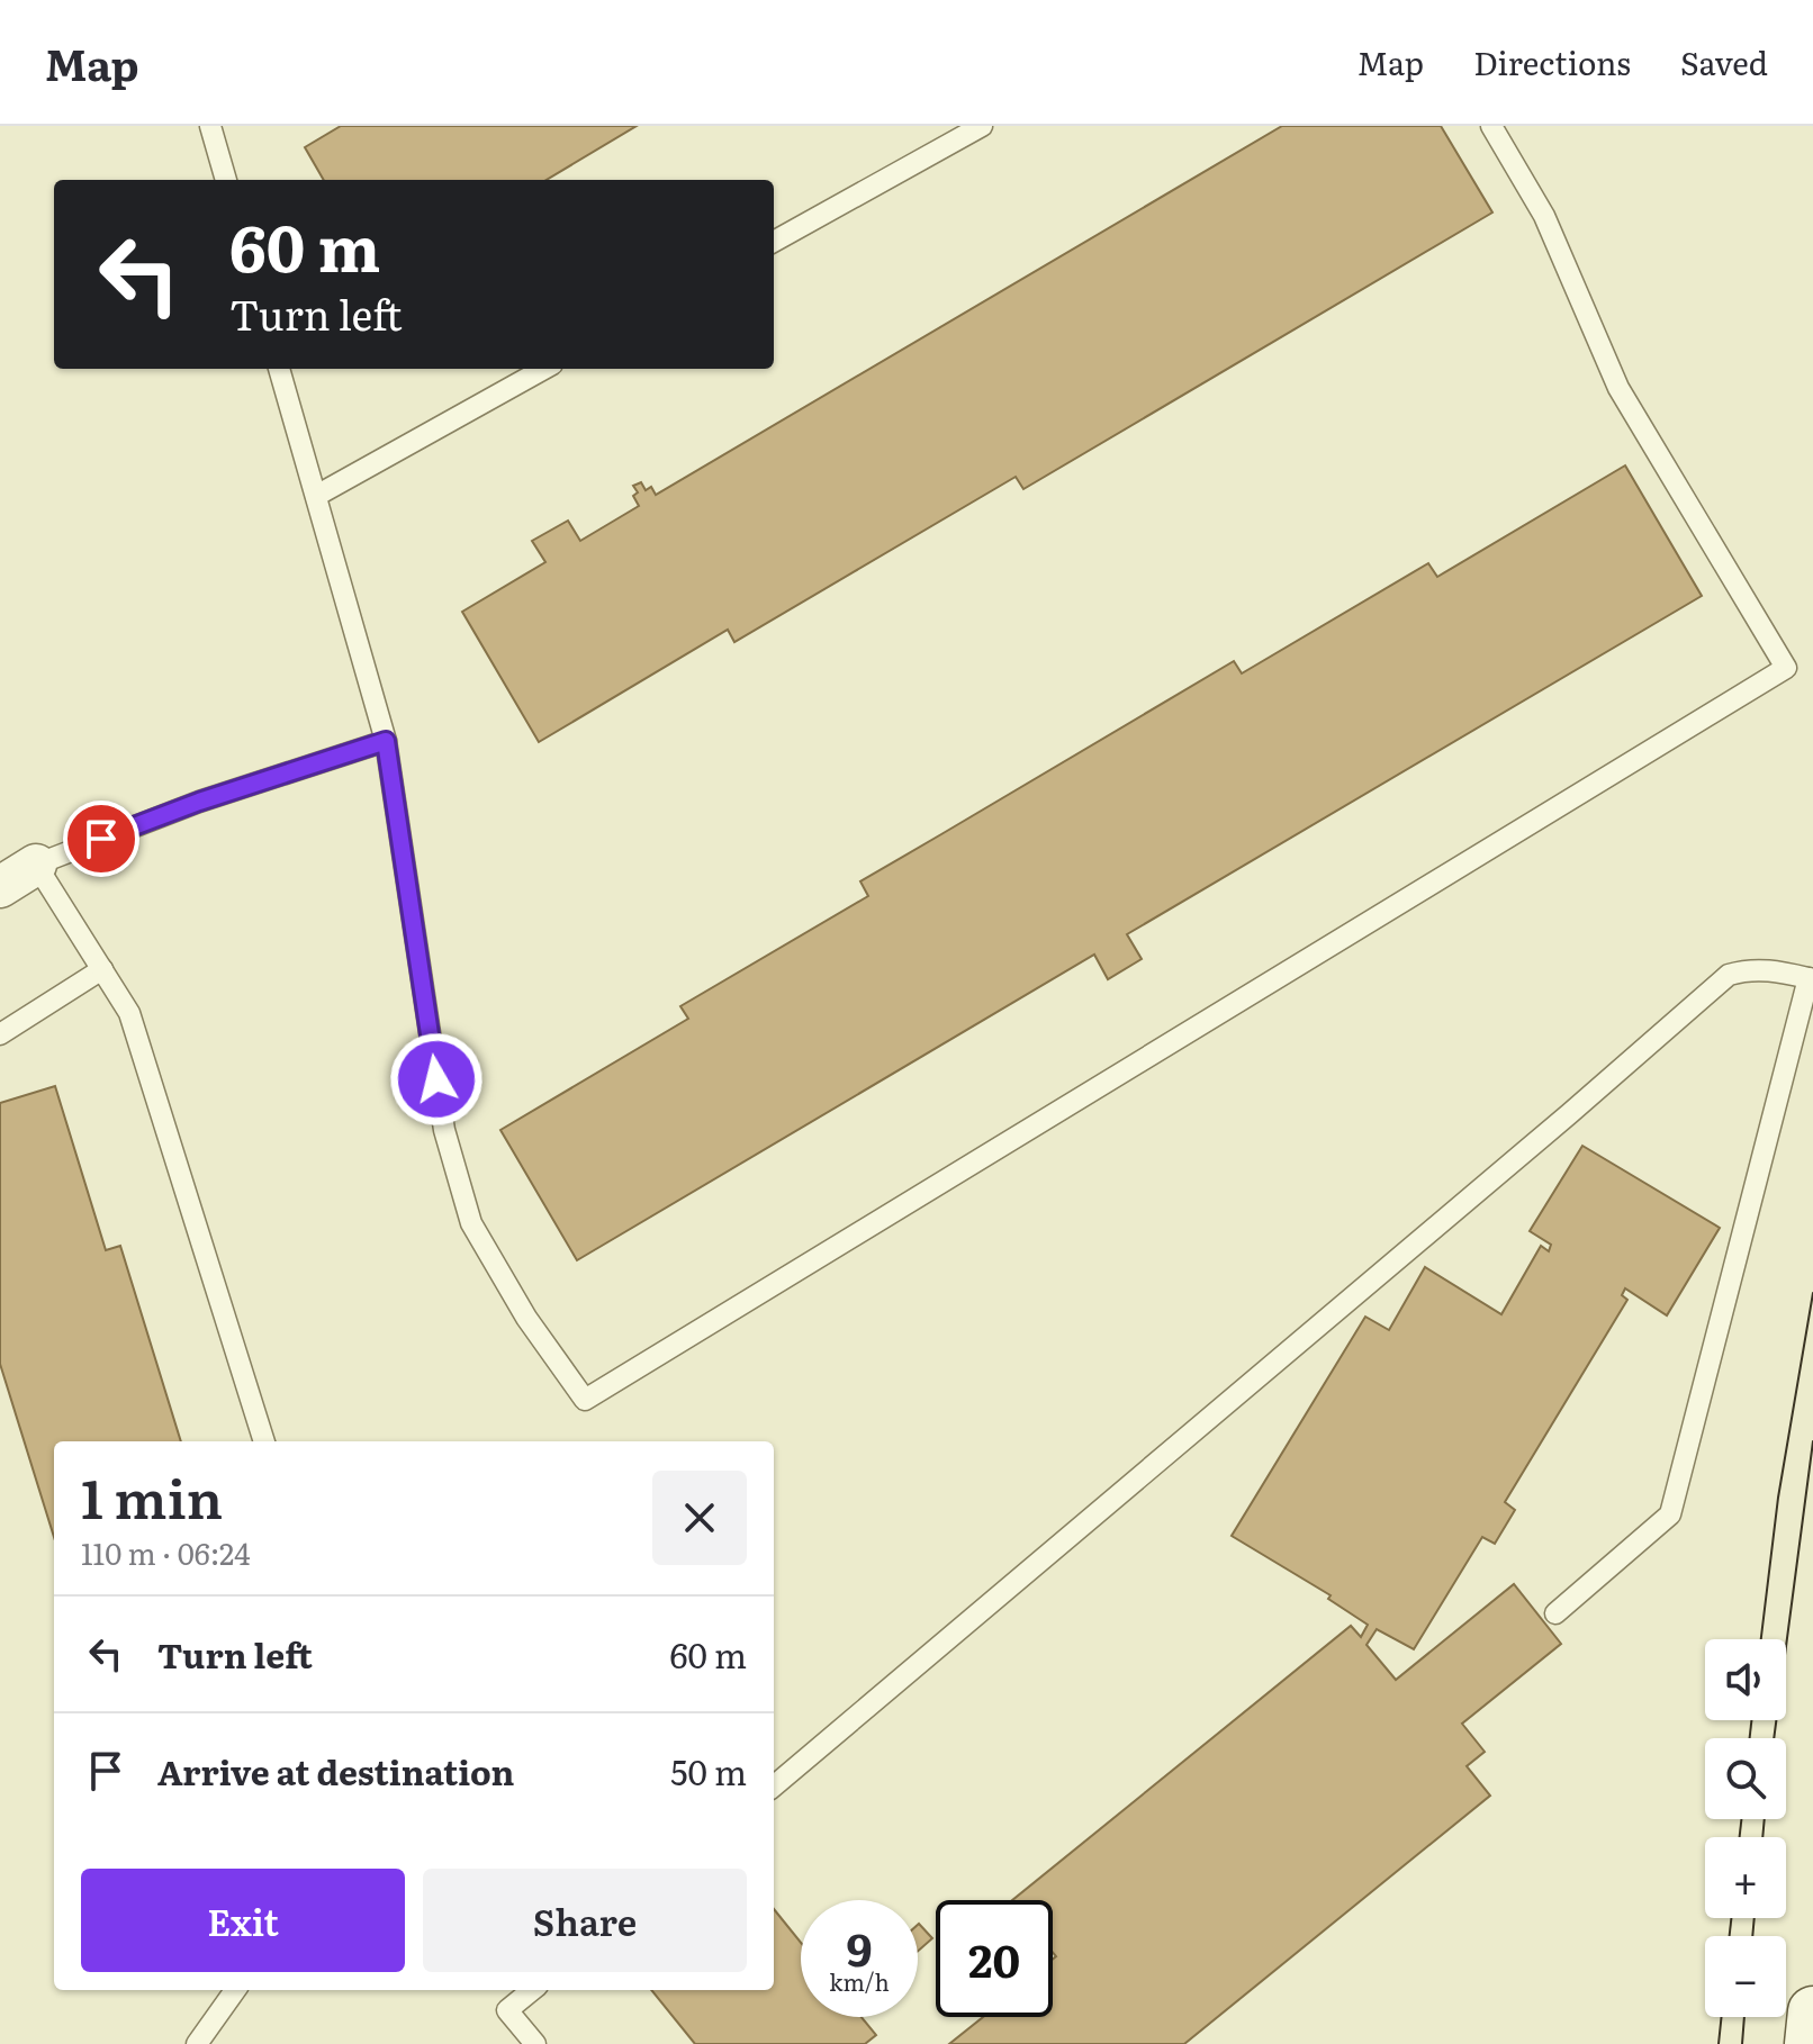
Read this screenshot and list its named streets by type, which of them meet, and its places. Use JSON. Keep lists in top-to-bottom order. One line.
{"page":{"header":"Map","nav":["Map","Directions","Saved"],"turn":["60 m","Turn left"],"heading":["1 min","110 m · 06:24"],"list":[{"name":"Turn left","value":"60 m"},{"name":"Arrive at destination","value":"50 m"}],"map_buttons":["+","−"],"buttons":["Exit","Share"],"speed":"9 km/h","limit":"20"}}
